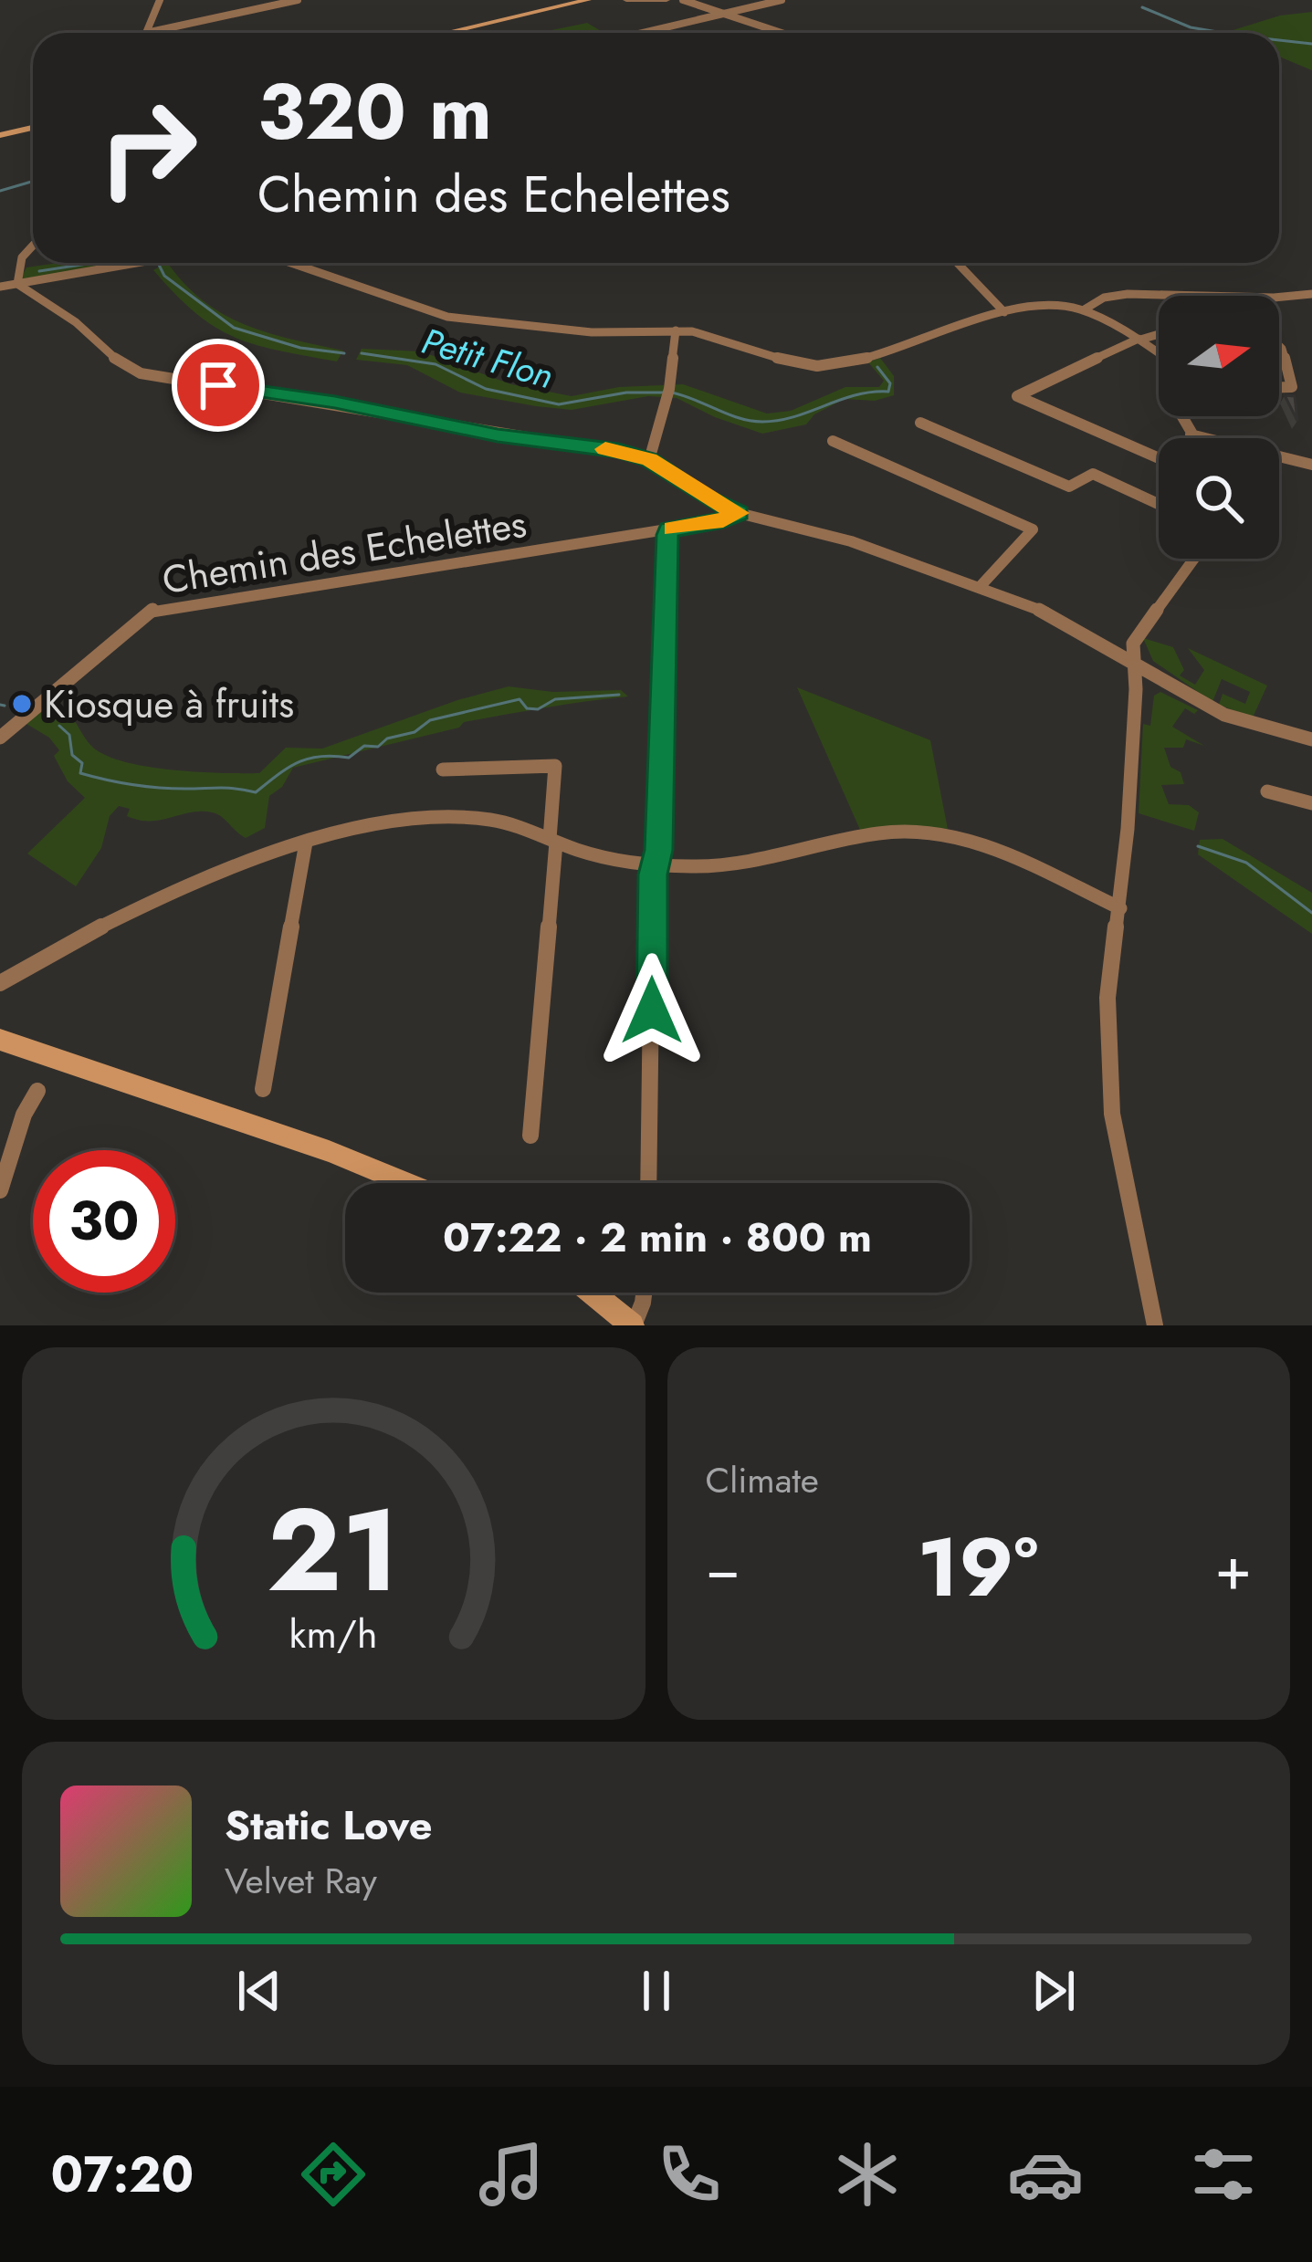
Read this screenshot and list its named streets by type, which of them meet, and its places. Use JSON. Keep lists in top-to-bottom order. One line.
{"streets":{"street":["Chemin des Echelettes"]},"water":["Petit Flon"],"places":["Kiosque à fruits"],"north":"right","page":{"turn":["320 m","Chemin des Echelettes"],"limit":"30","trip":"07:22 · 2 min · 800 m","tile":"Climate","heat":["−","19°","+"],"song":["Static Love","Velvet Ray"],"tabs":"07:20","gauge":["21","km/h"]}}
